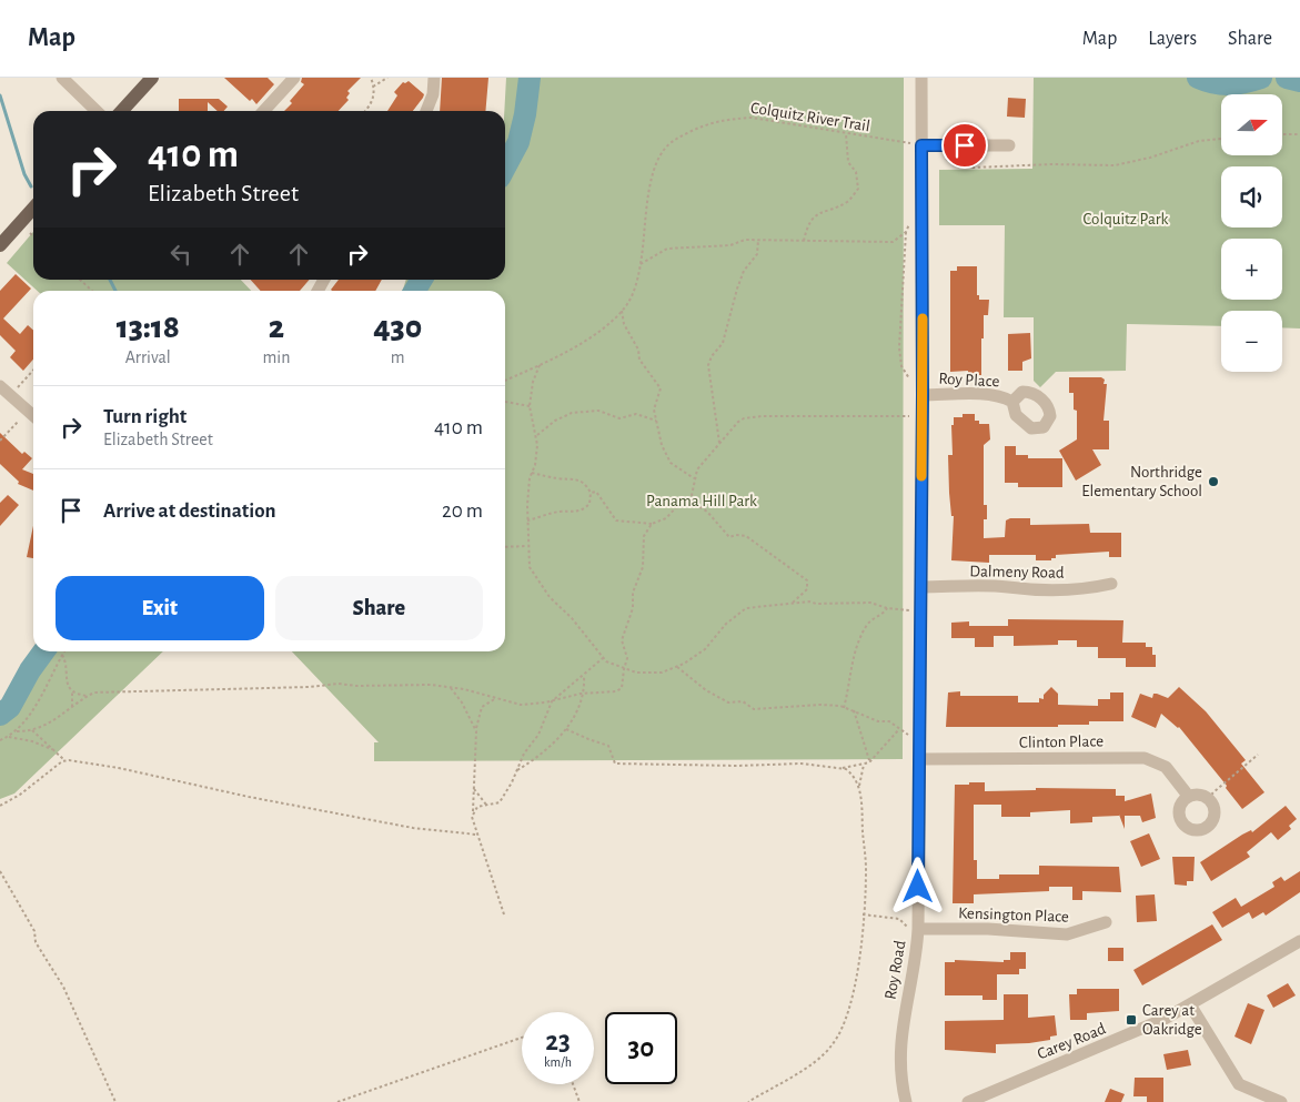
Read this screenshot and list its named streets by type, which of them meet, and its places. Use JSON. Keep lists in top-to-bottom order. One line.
{"streets":{"street":["Roy Place","Dalmeny Road","Clinton Place","Kensington Place","Roy Road","Carey Road"],"path":["Colquitz River Trail"]},"crossings":[["Colquitz River Trail","Roy Road"],["Roy Place","Roy Road"],["Dalmeny Road","Roy Road"],["Clinton Place","Roy Road"],["Kensington Place","Roy Road"]],"parks":["Colquitz Park","Panama Hill Park"],"places":{"other":["Northridge Elementary School"],"transit":["Carey at Oakridge"]},"north":"right","page":{"header":"Map","nav":["Map","Layers","Share"],"map_buttons":["+","−"],"turn":["410 m","Elizabeth Street"],"eta":["13:18","Arrival","2","min","430","m"],"list":[{"name":"Turn right","note":"Elizabeth Street","value":"410 m"},{"name":"Arrive at destination","value":"20 m"}],"buttons":["Exit","Share"],"speed":"23 km/h","limit":"30"}}
